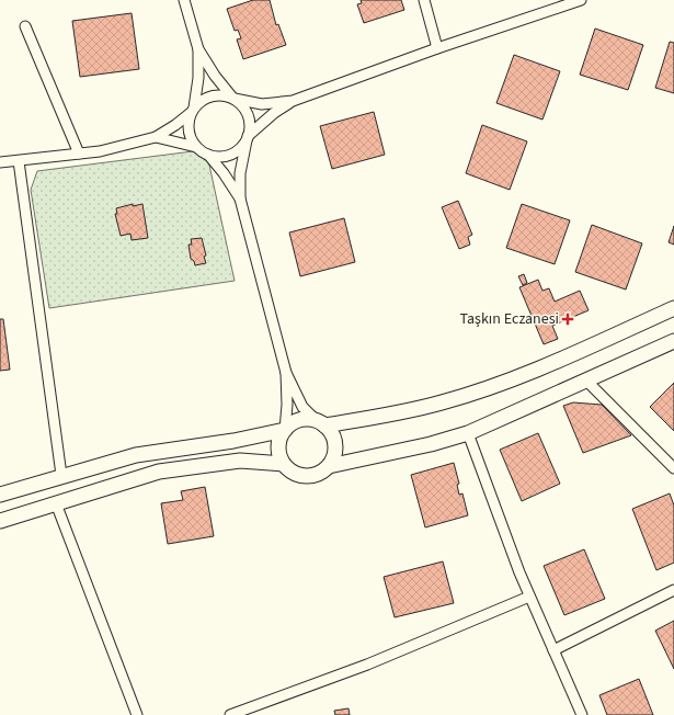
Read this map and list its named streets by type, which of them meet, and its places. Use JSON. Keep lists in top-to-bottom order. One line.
{"places":{"health":["Taşkın Eczanesi"]}}
